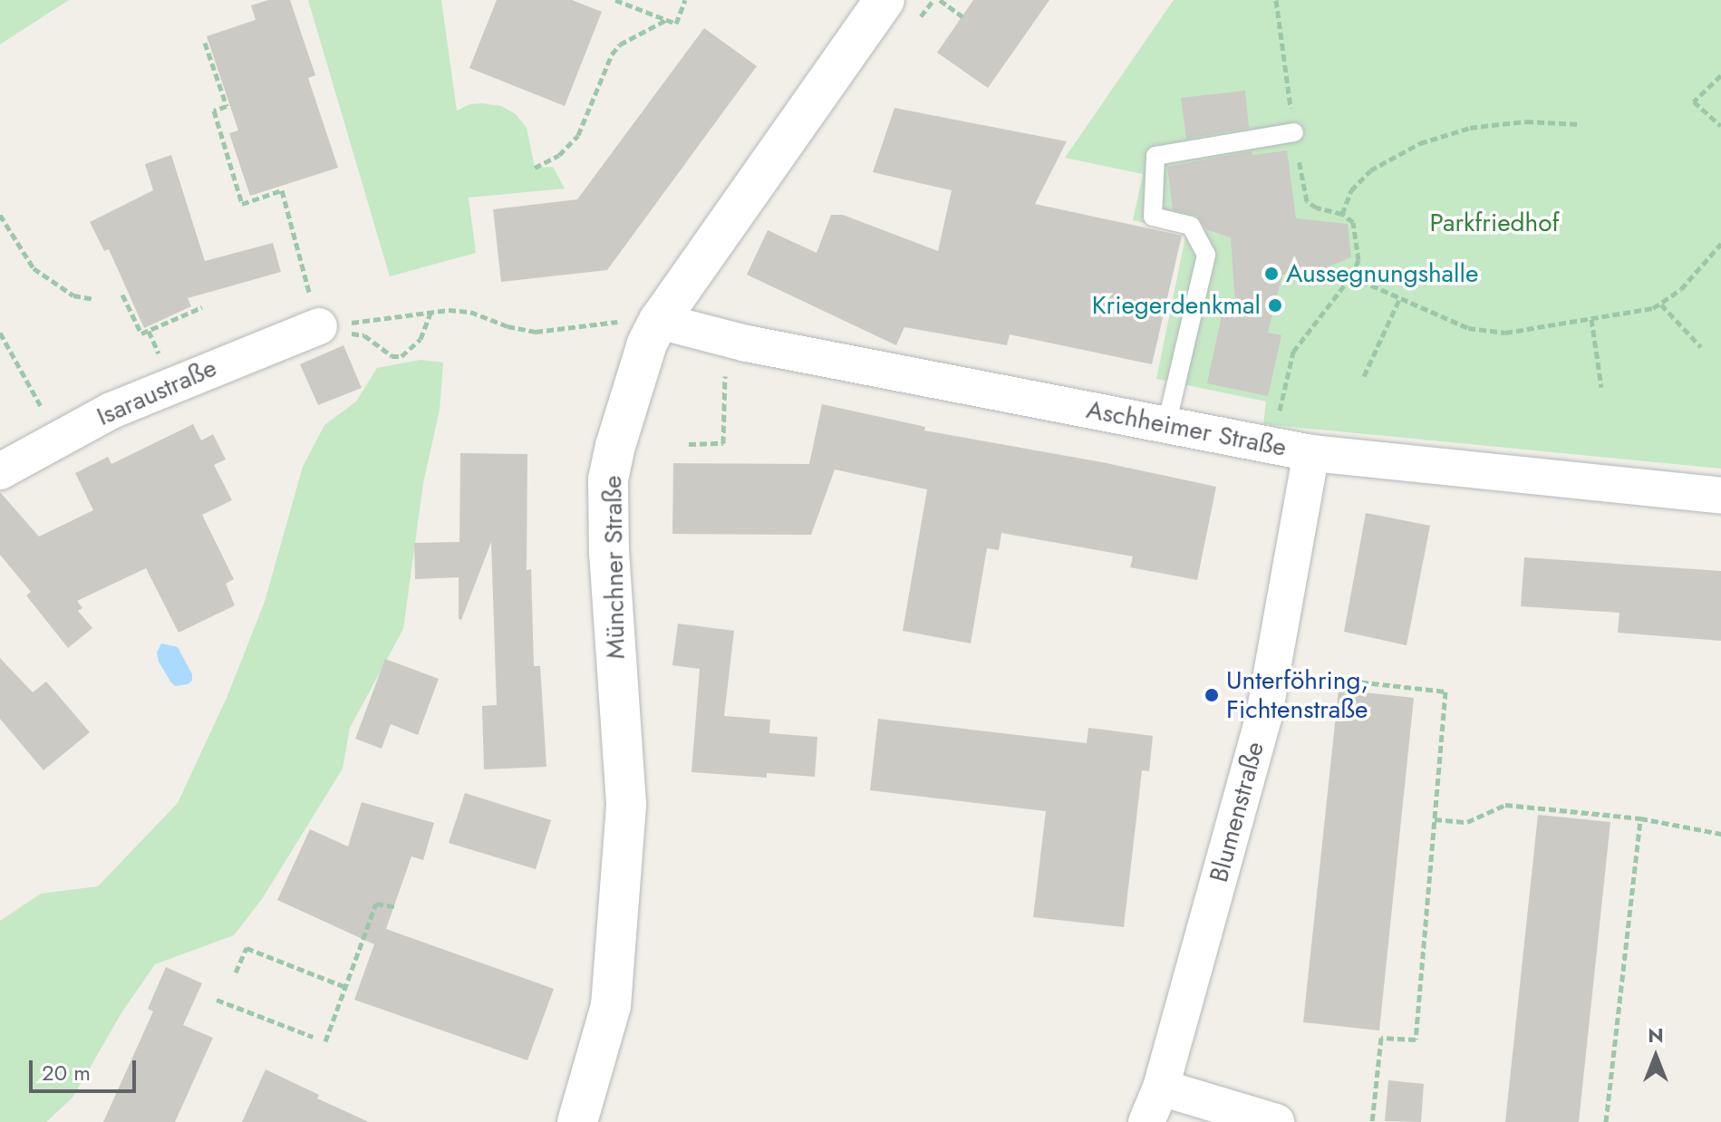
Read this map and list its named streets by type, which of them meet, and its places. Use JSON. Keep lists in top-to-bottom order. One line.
{"streets":{"main road":["Münchner Straße"],"street":["Isaraustraße","Aschheimer Straße","Blumenstraße"]},"crossings":[["Aschheimer Straße","Münchner Straße"],["Aschheimer Straße","Blumenstraße"]],"parks":["Parkfriedhof"],"places":["Aussegnungshalle","Kriegerdenkmal","Unterföhring, Fichtenstraße"],"scale_bar":"20 m","north":"top"}
